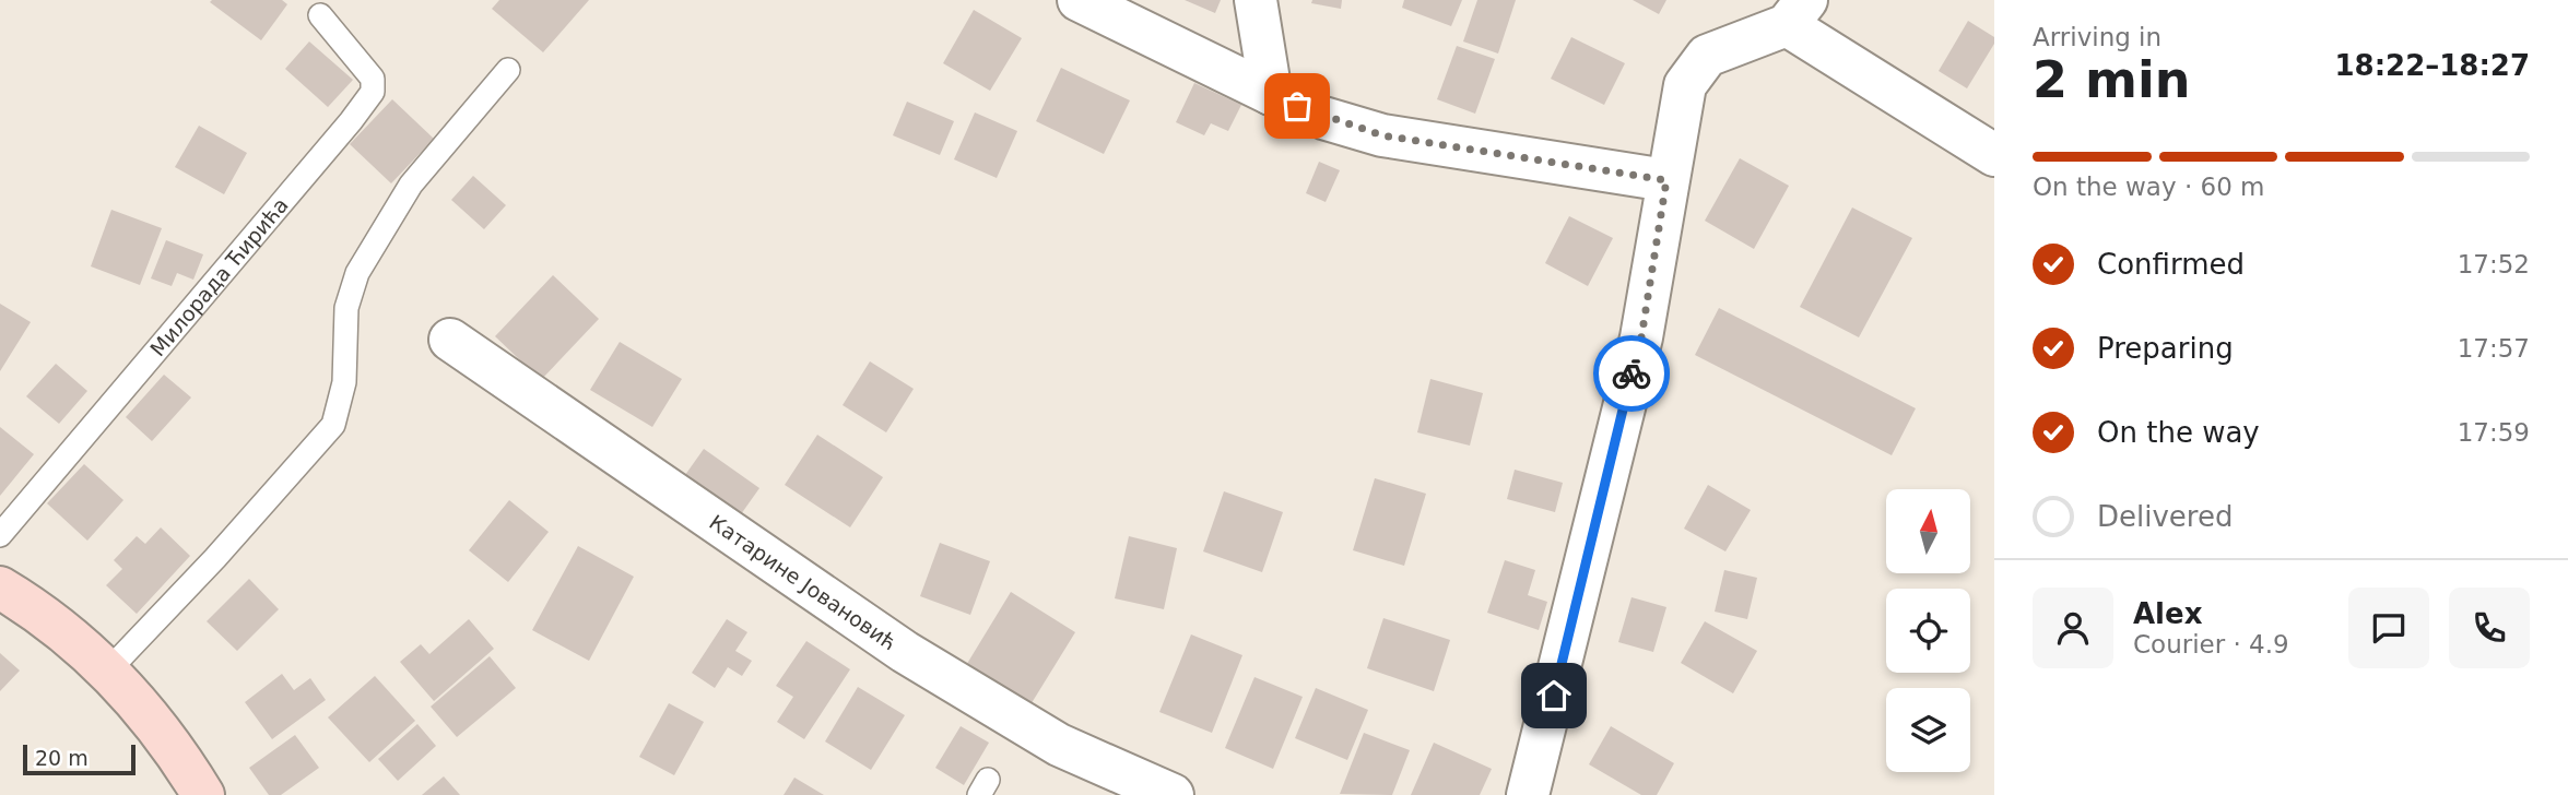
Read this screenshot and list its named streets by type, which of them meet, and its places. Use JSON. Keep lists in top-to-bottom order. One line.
{"streets":{"street":["Катарине Јовановић"],"lane":["Милорада Ћирића"]},"scale_bar":"20 m","north":"top","page":{"heading":["2 min","Arriving in","18:22–18:27"],"panel":["Alex","Courier · 4.9"],"bar":"On the way · 60 m","list":[["Confirmed","17:52"],["Preparing","17:57"],["On the way","17:59"],"Delivered"],"scale":"20 m"}}
